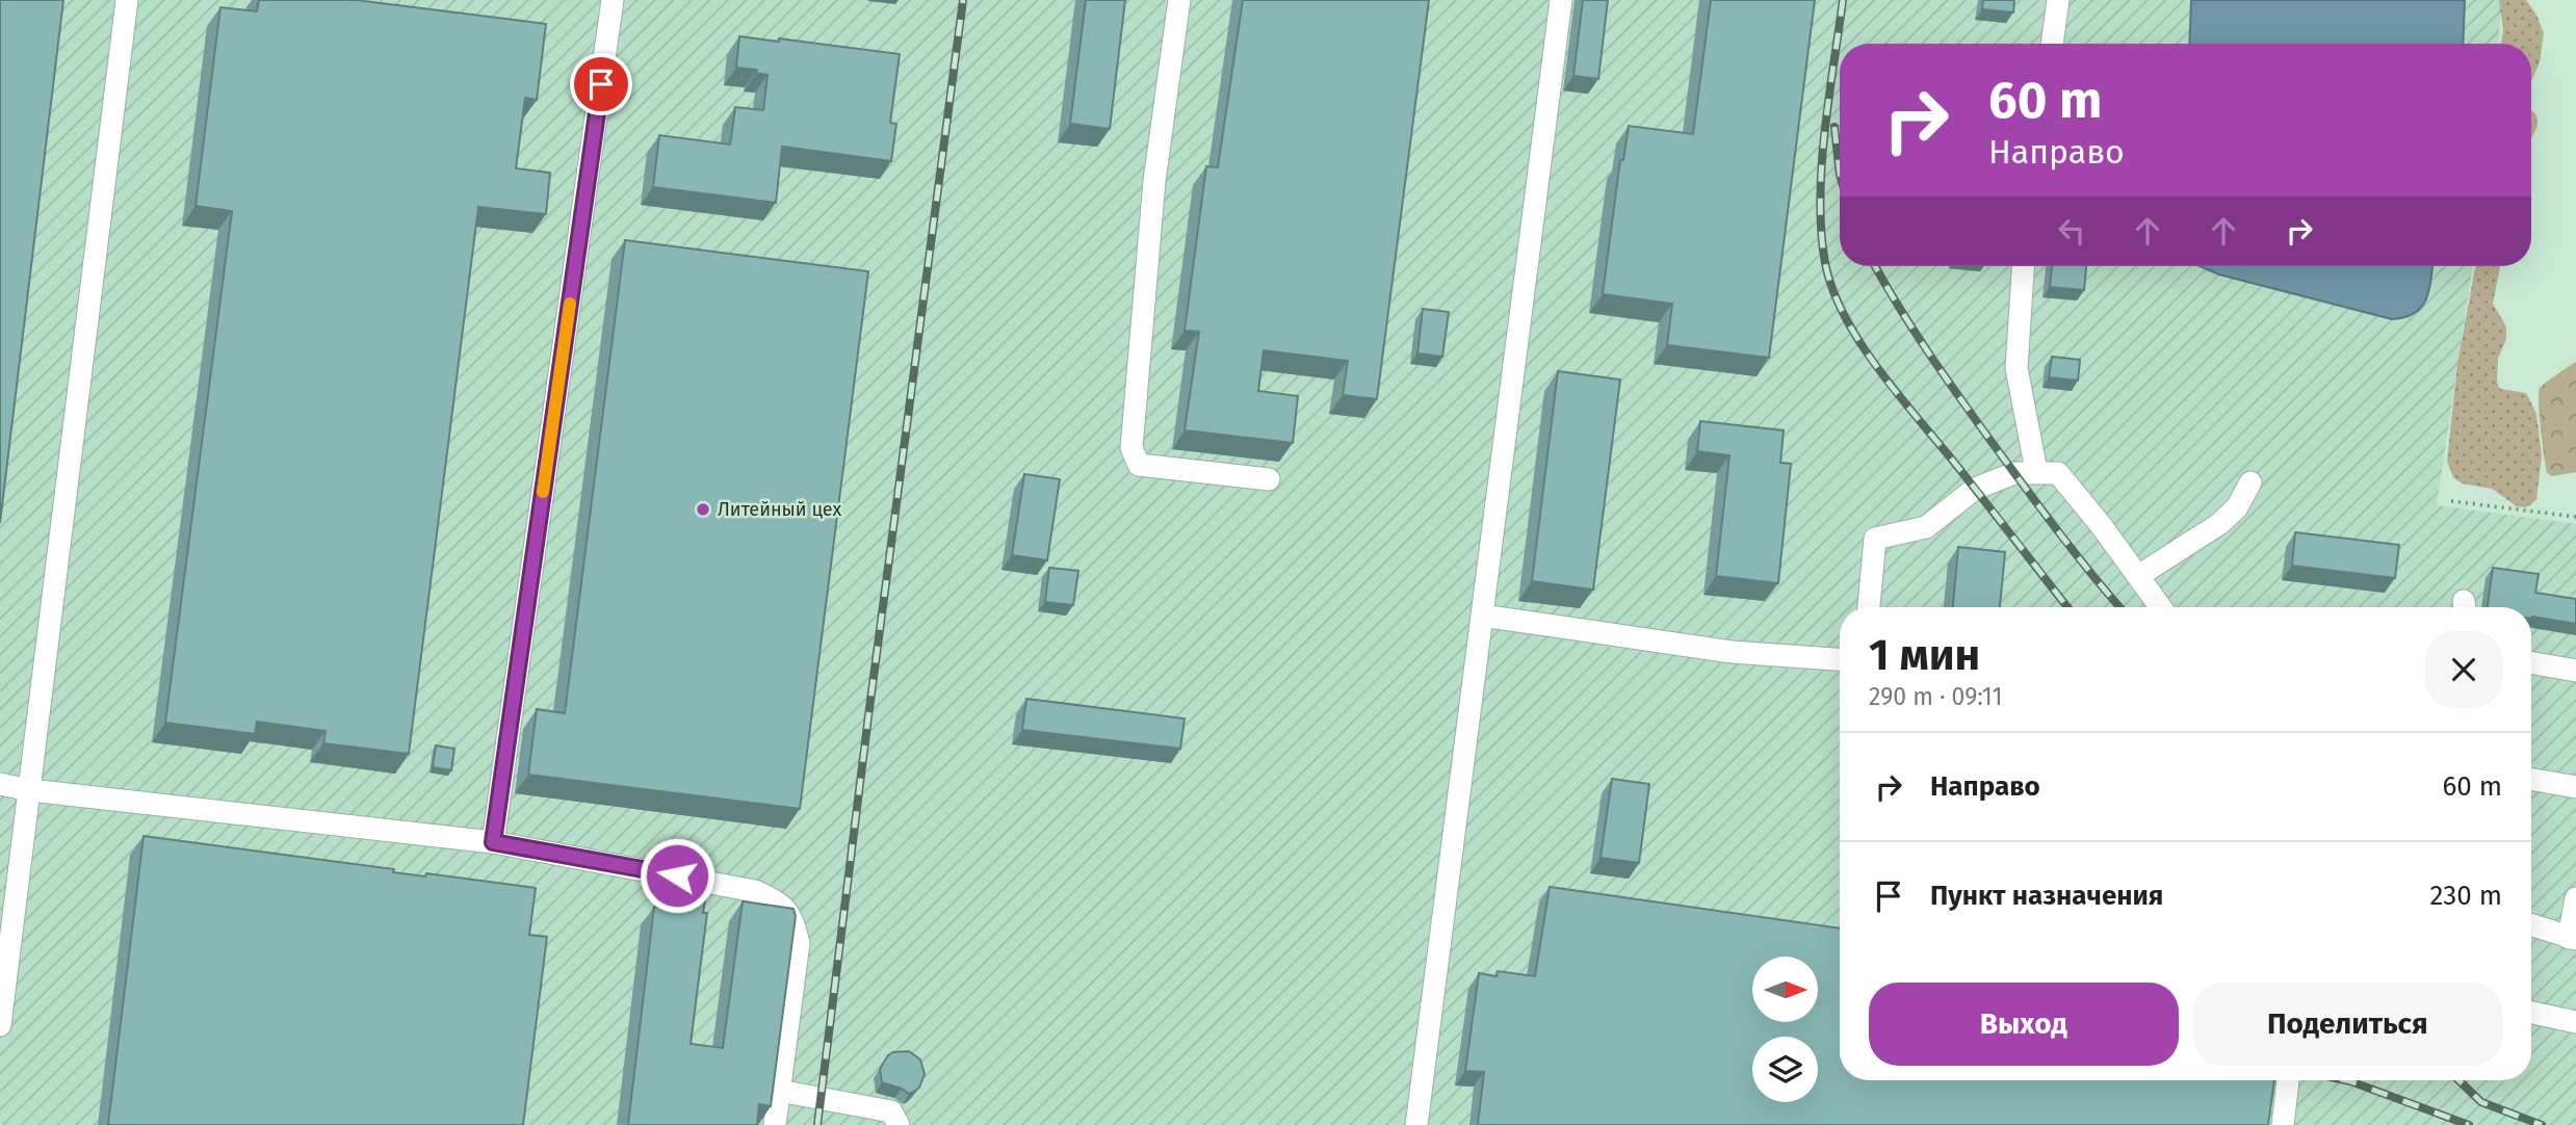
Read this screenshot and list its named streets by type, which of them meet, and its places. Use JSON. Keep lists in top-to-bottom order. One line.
{"places":["Литейный цех"],"north":"right","page":{"turn":["60 m","Направо"],"heading":["1 мин","290 m · 09:11"],"list":[{"name":"Направо","value":"60 m"},{"name":"Пункт назначения","value":"230 m"}],"buttons":["Выход","Поделиться"]}}
